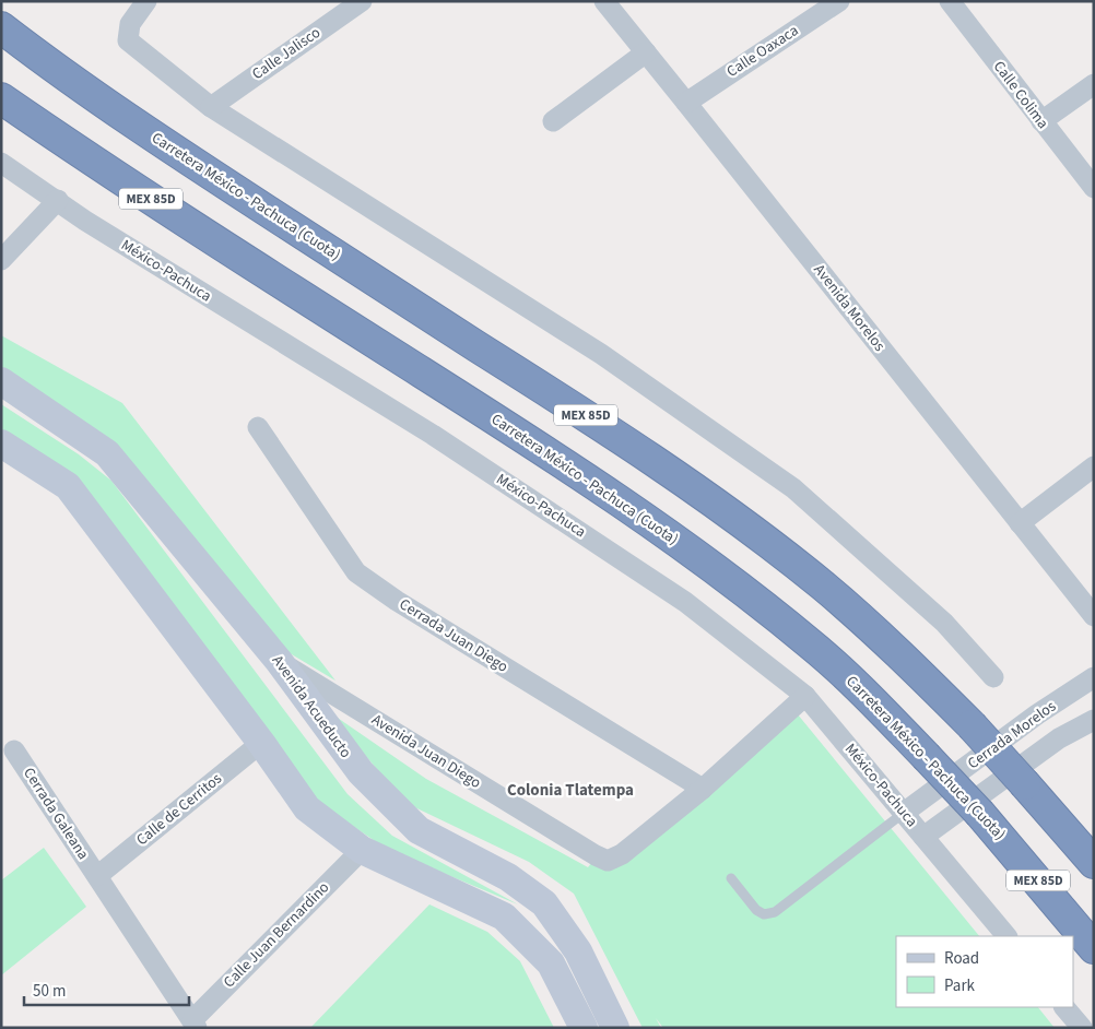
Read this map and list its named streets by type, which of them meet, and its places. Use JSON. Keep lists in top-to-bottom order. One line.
{"streets":{"highway":["Carretera México - Pachuca (Cuota)","MEX 85D"],"street":["Calle Oaxaca","Calle Jalisco","Calle Colima","México-Pachuca","Avenida Morelos","Cerrada Juan Diego","Avenida Acueducto","Cerrada Morelos","Avenida Juan Diego","Calle de Cerritos","Cerrada Galeana","Calle Juan Bernardino"]},"crossings":[["Calle Oaxaca","Avenida Morelos"],["México-Pachuca","Cerrada Morelos"],["México-Pachuca","Avenida Juan Diego"],["Cerrada Juan Diego","Avenida Juan Diego"],["Avenida Acueducto","Avenida Juan Diego"],["Calle de Cerritos","Cerrada Galeana"],["Cerrada Galeana","Calle Juan Bernardino"]],"districts":["Colonia Tlatempa"],"legend":["Road","Park"],"scale_bar":"50 m"}
